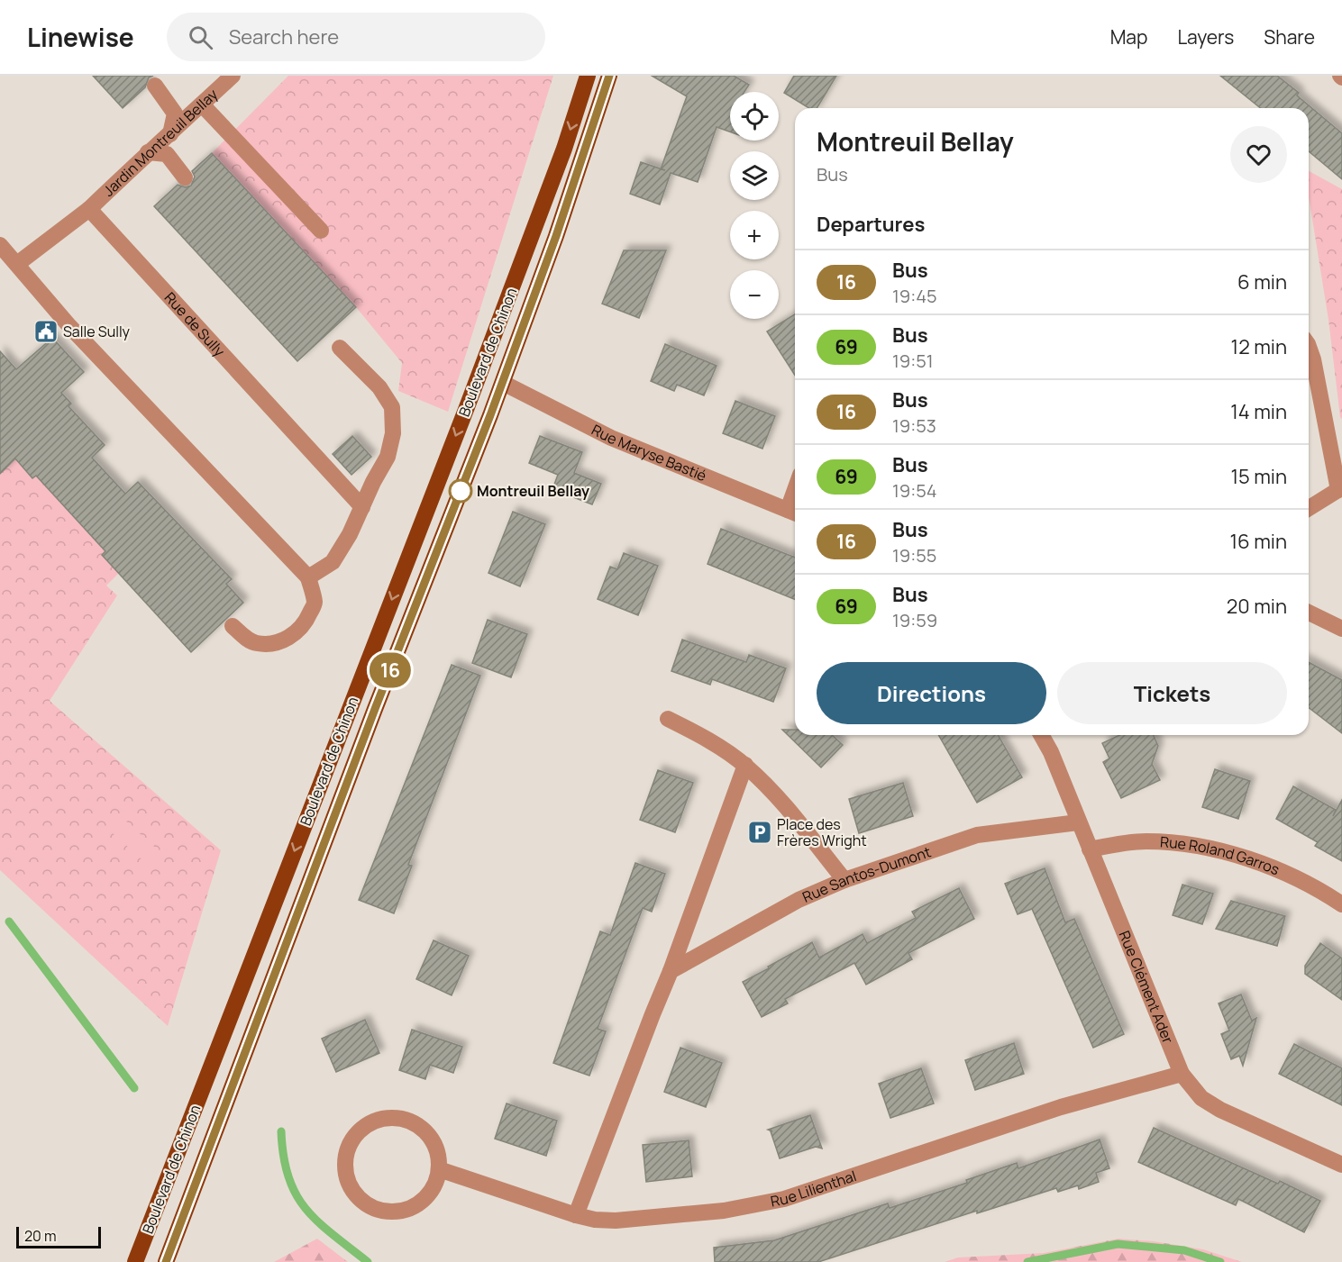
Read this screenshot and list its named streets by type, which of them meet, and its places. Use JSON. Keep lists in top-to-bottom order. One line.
{"streets":{"main road":["Boulevard de Chinon"],"street":["Jardin Montreuil Bellay","Rue de Sully","Rue Maryse Bastié","Rue Roland Garros","Rue Santos-Dumont","Rue Clément Ader","Rue Lilienthal"]},"crossings":[["Jardin Montreuil Bellay","Rue de Sully"],["Boulevard de Chinon","Rue Maryse Bastié"],["Rue Roland Garros","Rue Clément Ader"],["Rue Santos-Dumont","Rue Clément Ader"],["Rue Clément Ader","Rue Lilienthal"]],"places":{"public building":["Salle Sully"],"other":["Montreuil Bellay"],"parking":["Place des Frères Wright"]},"lines":["bus line 16"],"scale_bar":"20 m","page":{"header":"Linewise","search":"Search here","nav":["Map","Layers","Share"],"on_map":"16","map_buttons":["+","−"],"heading":[["Montreuil Bellay","Bus"],"Departures"],"list":[{"mark":"16","name":"Bus","note":"19:45","value":"6 min"},{"mark":"69","name":"Bus","note":"19:51","value":"12 min"},{"mark":"16","name":"Bus","note":"19:53","value":"14 min"},{"mark":"69","name":"Bus","note":"19:54","value":"15 min"},{"mark":"16","name":"Bus","note":"19:55","value":"16 min"},{"mark":"69","name":"Bus","note":"19:59","value":"20 min"}],"buttons":["Directions","Tickets"],"scale":"20 m"}}
